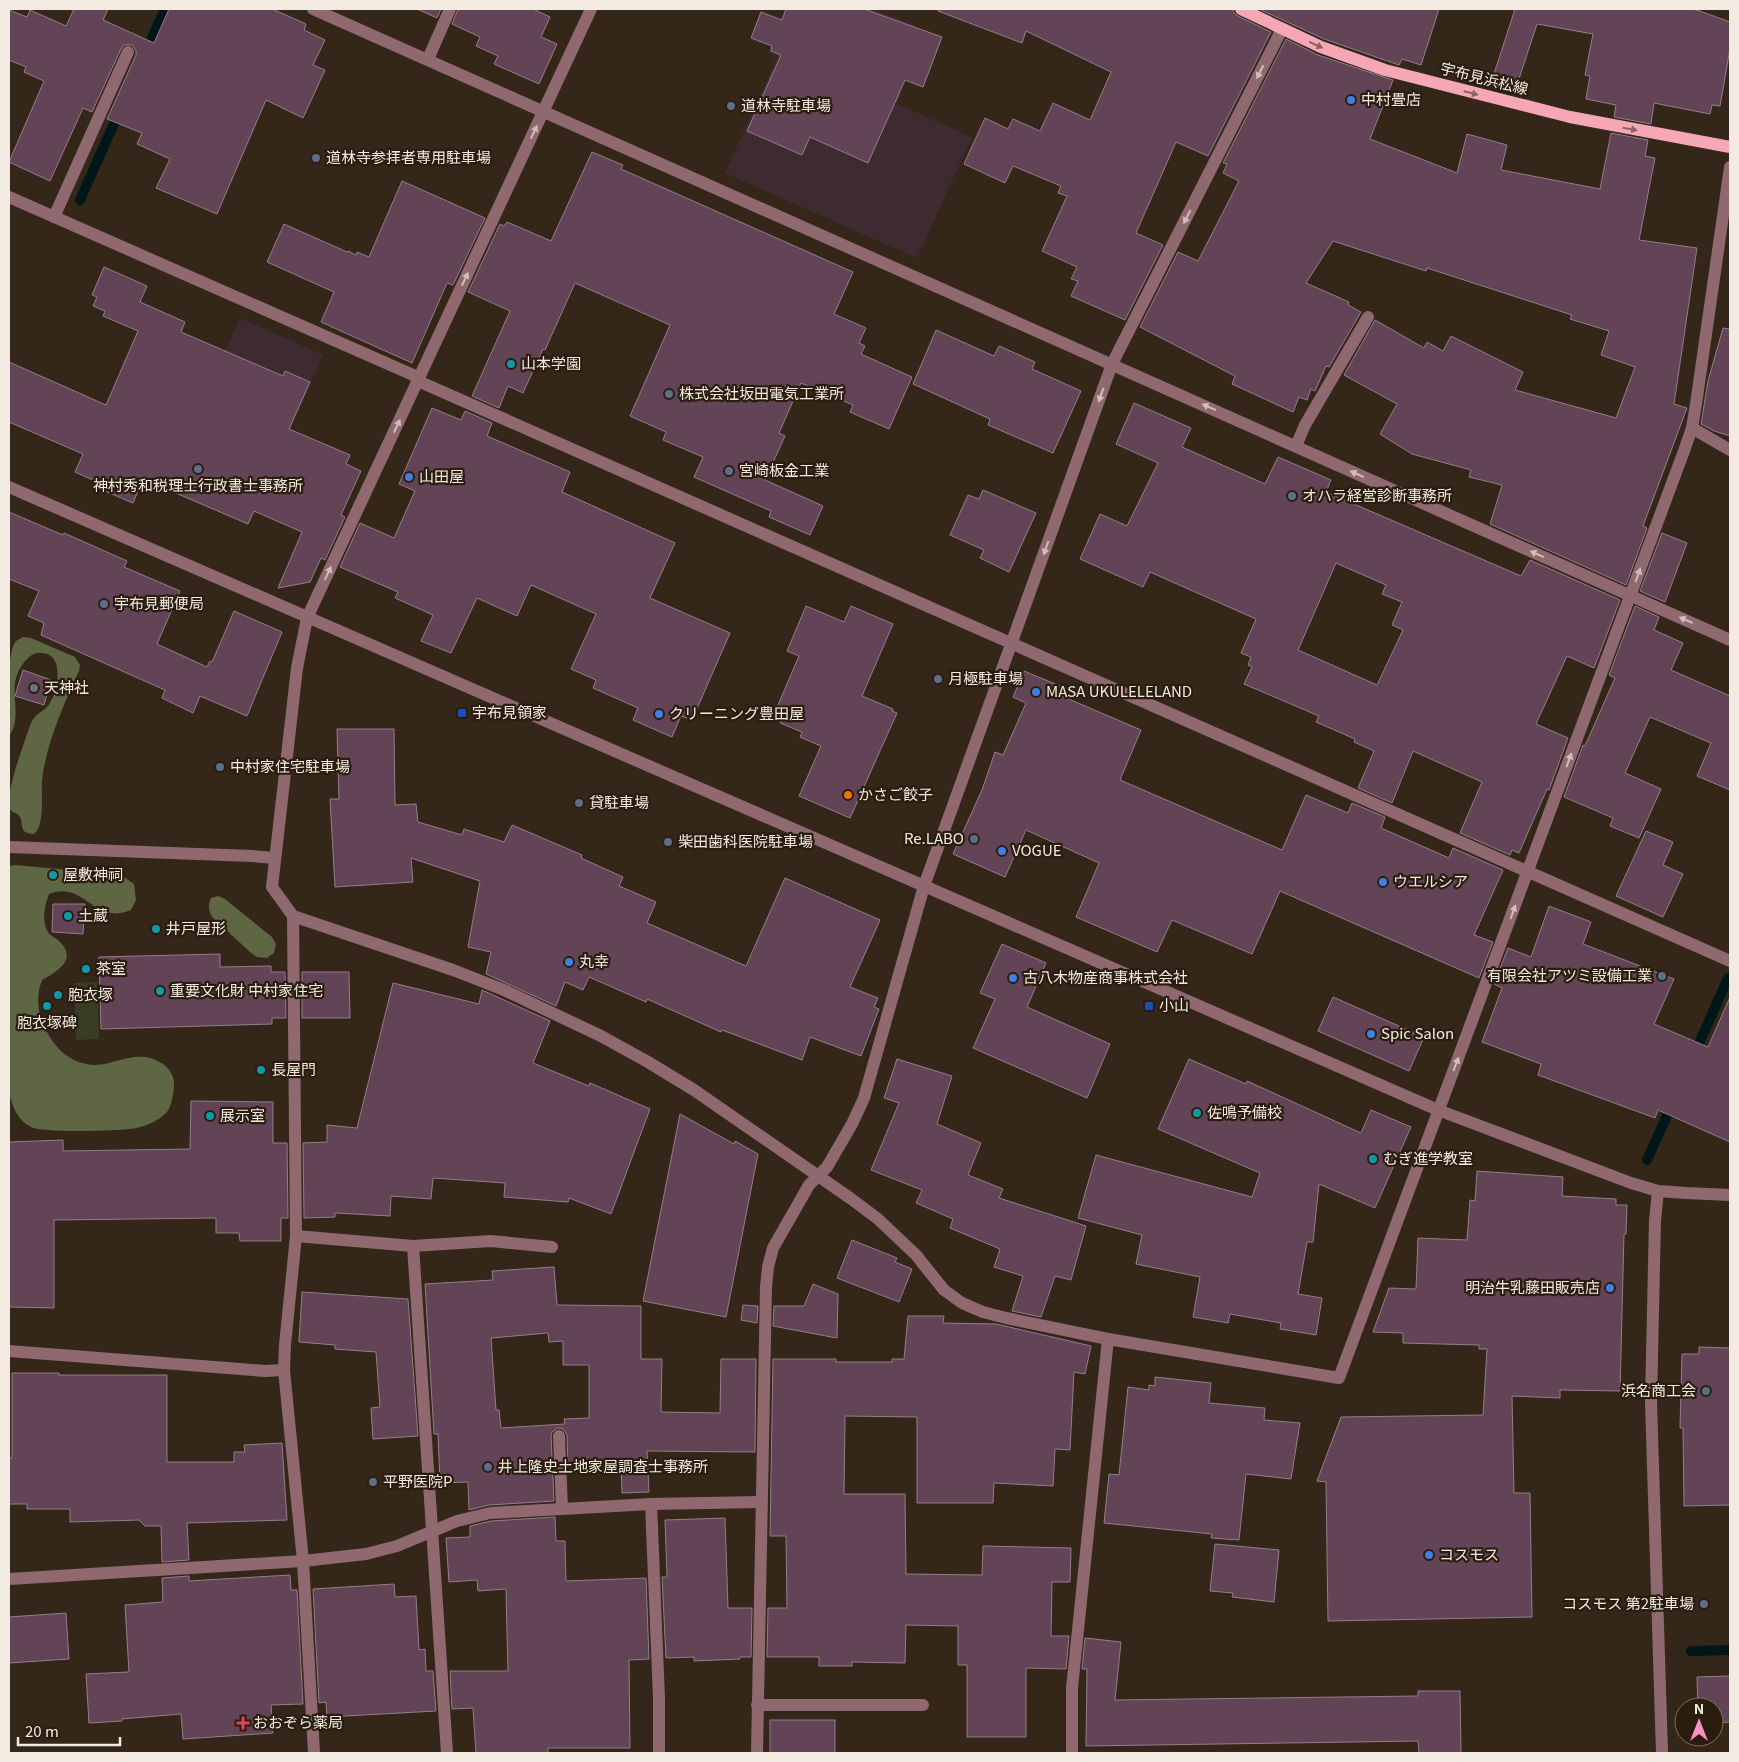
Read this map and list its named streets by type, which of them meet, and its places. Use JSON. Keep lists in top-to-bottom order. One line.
{"streets":{"main road":["宇布見浜松線"]},"one_way":["宇布見浜松線"],"places":{"other":["中村畳店","道林寺駐車場","道林寺参拝者専用駐車場","山本学園","株式会社坂田電気工業所","神村秀和税理士行政書士事務所","宮崎板金工業","山田屋","オハラ経営診断事務所","宇布見郵便局","月極駐車場","天神社","MASA UKULELELAND","クリーニング豊田屋","中村家住宅駐車場","かさご餃子","貸駐車場","Re.LABO","柴田歯科医院駐車場","VOGUE","屋敷神祠","ウエルシア","土蔵","井戸屋形","丸幸","茶室","有限会社アツミ設備工業","古八木物産商事株式会社","重要文化財 中村家住宅","胞衣塚","胞衣塚碑","Spic Salon","長屋門","佐鳴予備校","展示室","むぎ進学教室","明治牛乳藤田販売店","浜名商工会","井上隆史土地家屋調査士事務所","平野医院P","コスモス","コスモス 第2駐車場"],"transit":["宇布見領家","小山"],"health":["おおぞら薬局"]},"scale_bar":"20 m","north":"top"}
